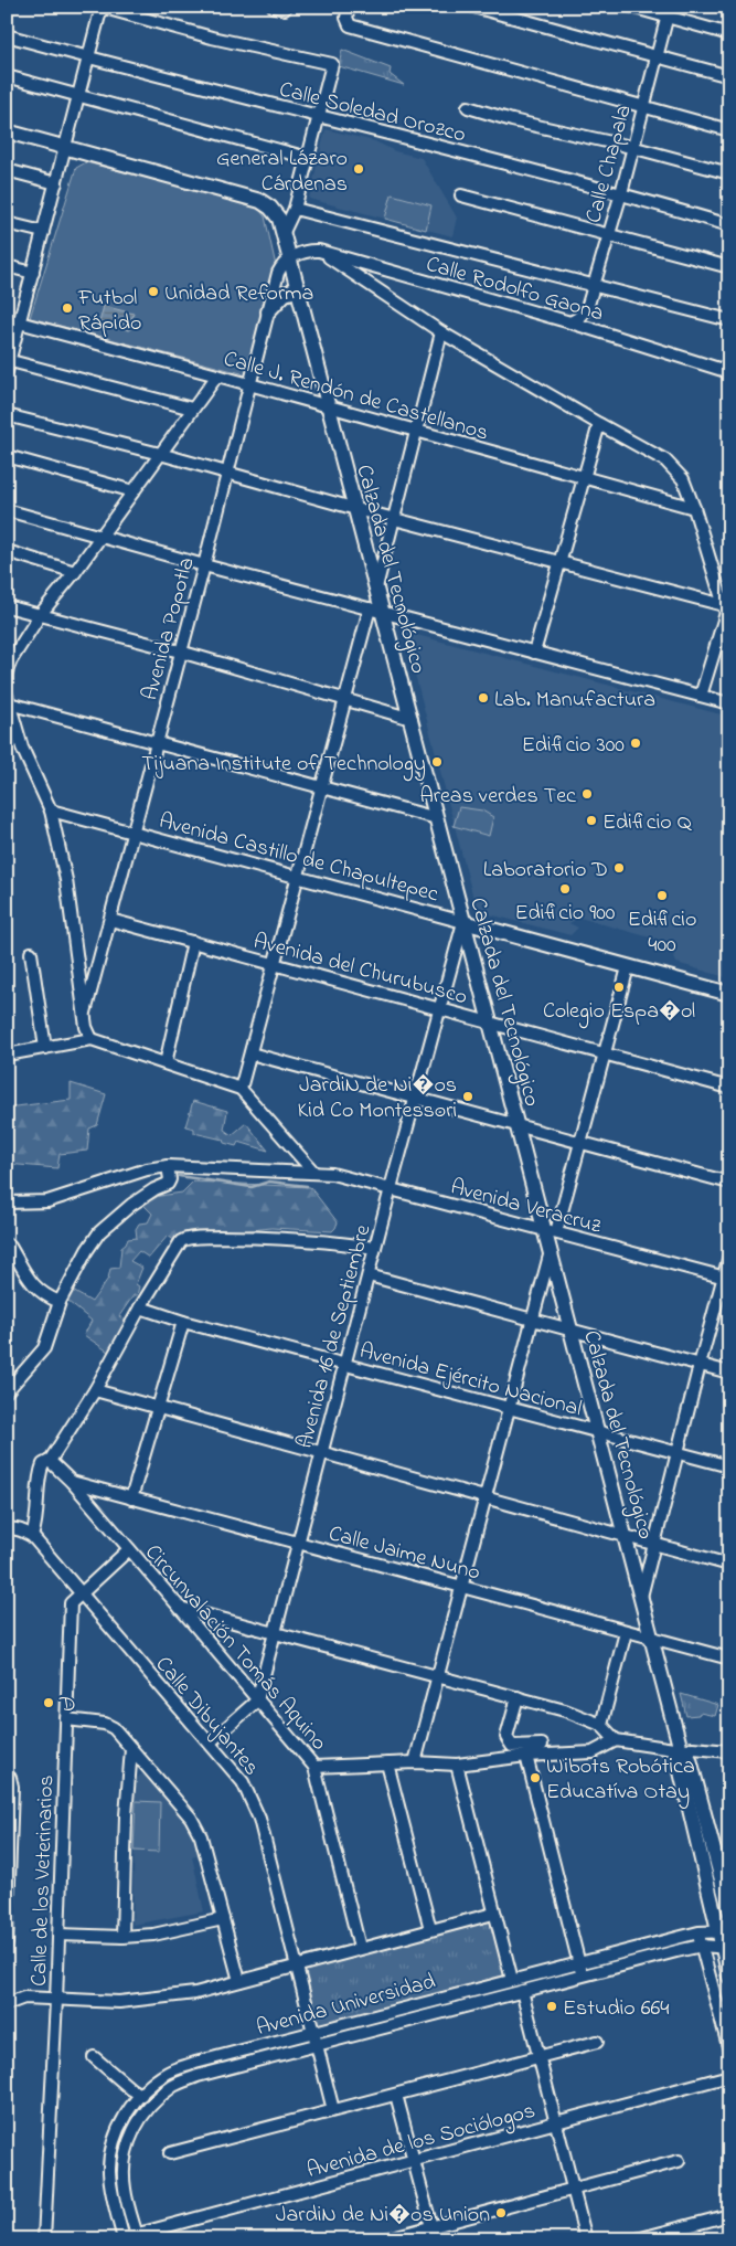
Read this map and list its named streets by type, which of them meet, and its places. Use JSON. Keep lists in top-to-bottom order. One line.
{"streets":{"main road":["Calzada del Tecnológico","Avenida Castillo de Chapultepec"],"street":["Calle Soledad Orozco","Calle Chapala","Calle Rodolfo Gaona","Calle J. Rendón de Castellanos","Avenida Popotla","Avenida del Churubusco","Avenida Veracruz","Avenida 16 de Septiembre","Avenida Ejército Nacional","Calle Jaime Nuno","Circunvalación Tomás Aquino","Calle Dibujantes","Calle de los Veterinarios","Avenida Universidad","Avenida de los Sociólogos"]},"crossings":[["Calle Soledad Orozco","Calle Chapala"],["Calle Chapala","Calle Rodolfo Gaona"],["Calle Rodolfo Gaona","Calzada del Tecnológico"],["Calle Rodolfo Gaona","Avenida Popotla"],["Calle J. Rendón de Castellanos","Calzada del Tecnológico"],["Calle J. Rendón de Castellanos","Avenida Popotla"],["Calzada del Tecnológico","Avenida Popotla"],["Calzada del Tecnológico","Avenida Castillo de Chapultepec"],["Calzada del Tecnológico","Avenida del Churubusco"],["Calzada del Tecnológico","Avenida Veracruz"],["Calzada del Tecnológico","Avenida 16 de Septiembre"],["Calzada del Tecnológico","Avenida Ejército Nacional"],["Calzada del Tecnológico","Calle Jaime Nuno"],["Calzada del Tecnológico","Avenida Universidad"],["Avenida Popotla","Avenida Castillo de Chapultepec"],["Avenida Popotla","Avenida del Churubusco"],["Avenida Castillo de Chapultepec","Avenida 16 de Septiembre"],["Avenida del Churubusco","Avenida 16 de Septiembre"],["Avenida Veracruz","Avenida 16 de Septiembre"],["Avenida 16 de Septiembre","Avenida Ejército Nacional"],["Avenida 16 de Septiembre","Calle Jaime Nuno"],["Avenida 16 de Septiembre","Circunvalación Tomás Aquino"],["Calle Jaime Nuno","Circunvalación Tomás Aquino"],["Circunvalación Tomás Aquino","Calle de los Veterinarios"],["Calle Dibujantes","Calle de los Veterinarios"],["Calle Dibujantes","Avenida Universidad"],["Avenida Universidad","Avenida de los Sociólogos"]],"places":["General Lázaro Cárdenas","Unidad Reforma","Futbol Rápido","Lab. Manufactura","Edificio 300","Tijuana Institute of Technology","Areas verdes Tec","Edificio Q","Laboratorio D","Edificio 900","Edificio 400","Colegio Espa�ol","JardiN de Ni�os Kid Co Montessori","D","Wibots Robótica Educatíva Otay","Estudio 664","JardiN de Ni�os Union"]}
